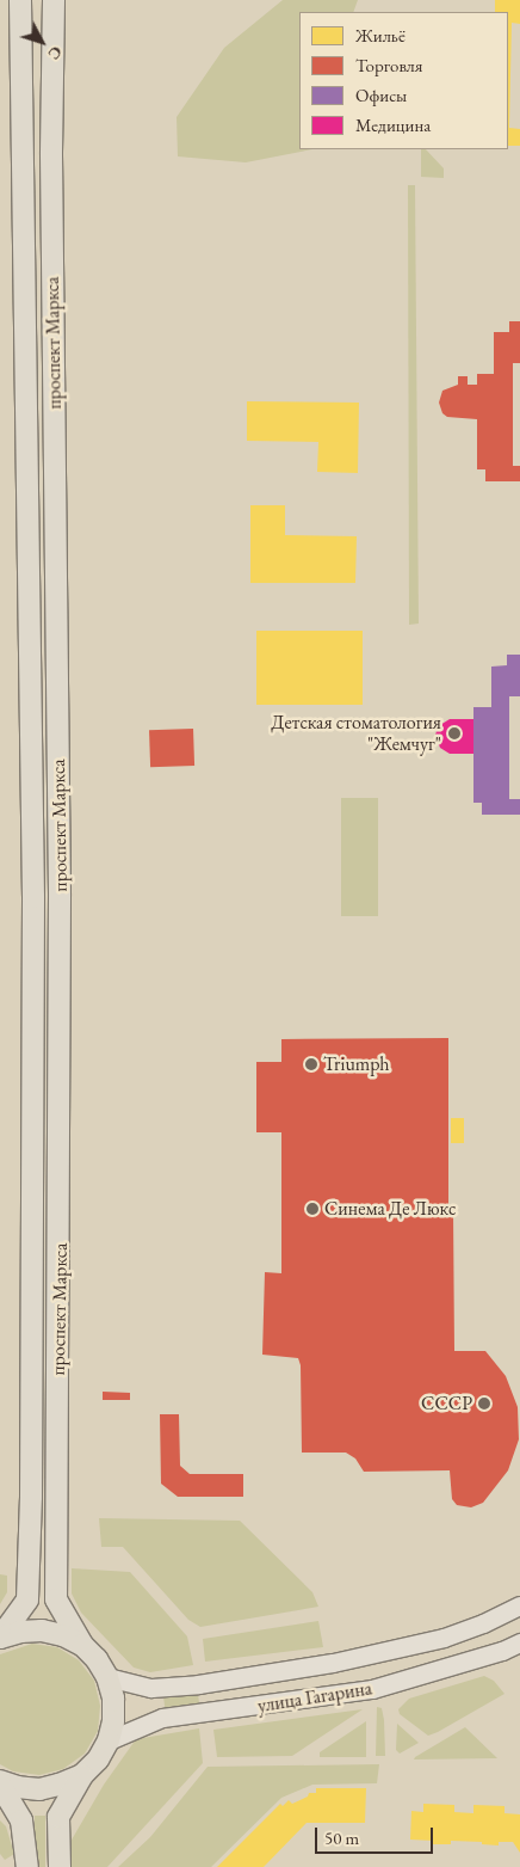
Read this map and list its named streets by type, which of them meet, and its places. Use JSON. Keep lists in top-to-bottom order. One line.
{"streets":{"main road":["проспект Маркса","улица Гагарина"]},"crossings":[["проспект Маркса","улица Гагарина"]],"places":["Детская стоматология \"Жемчуг\"","Triumph","Синема Де Люкс","СССР"],"legend":["Жильё","Торговля","Офисы","Медицина"],"scale_bar":"50 m","north":"bottom right"}
